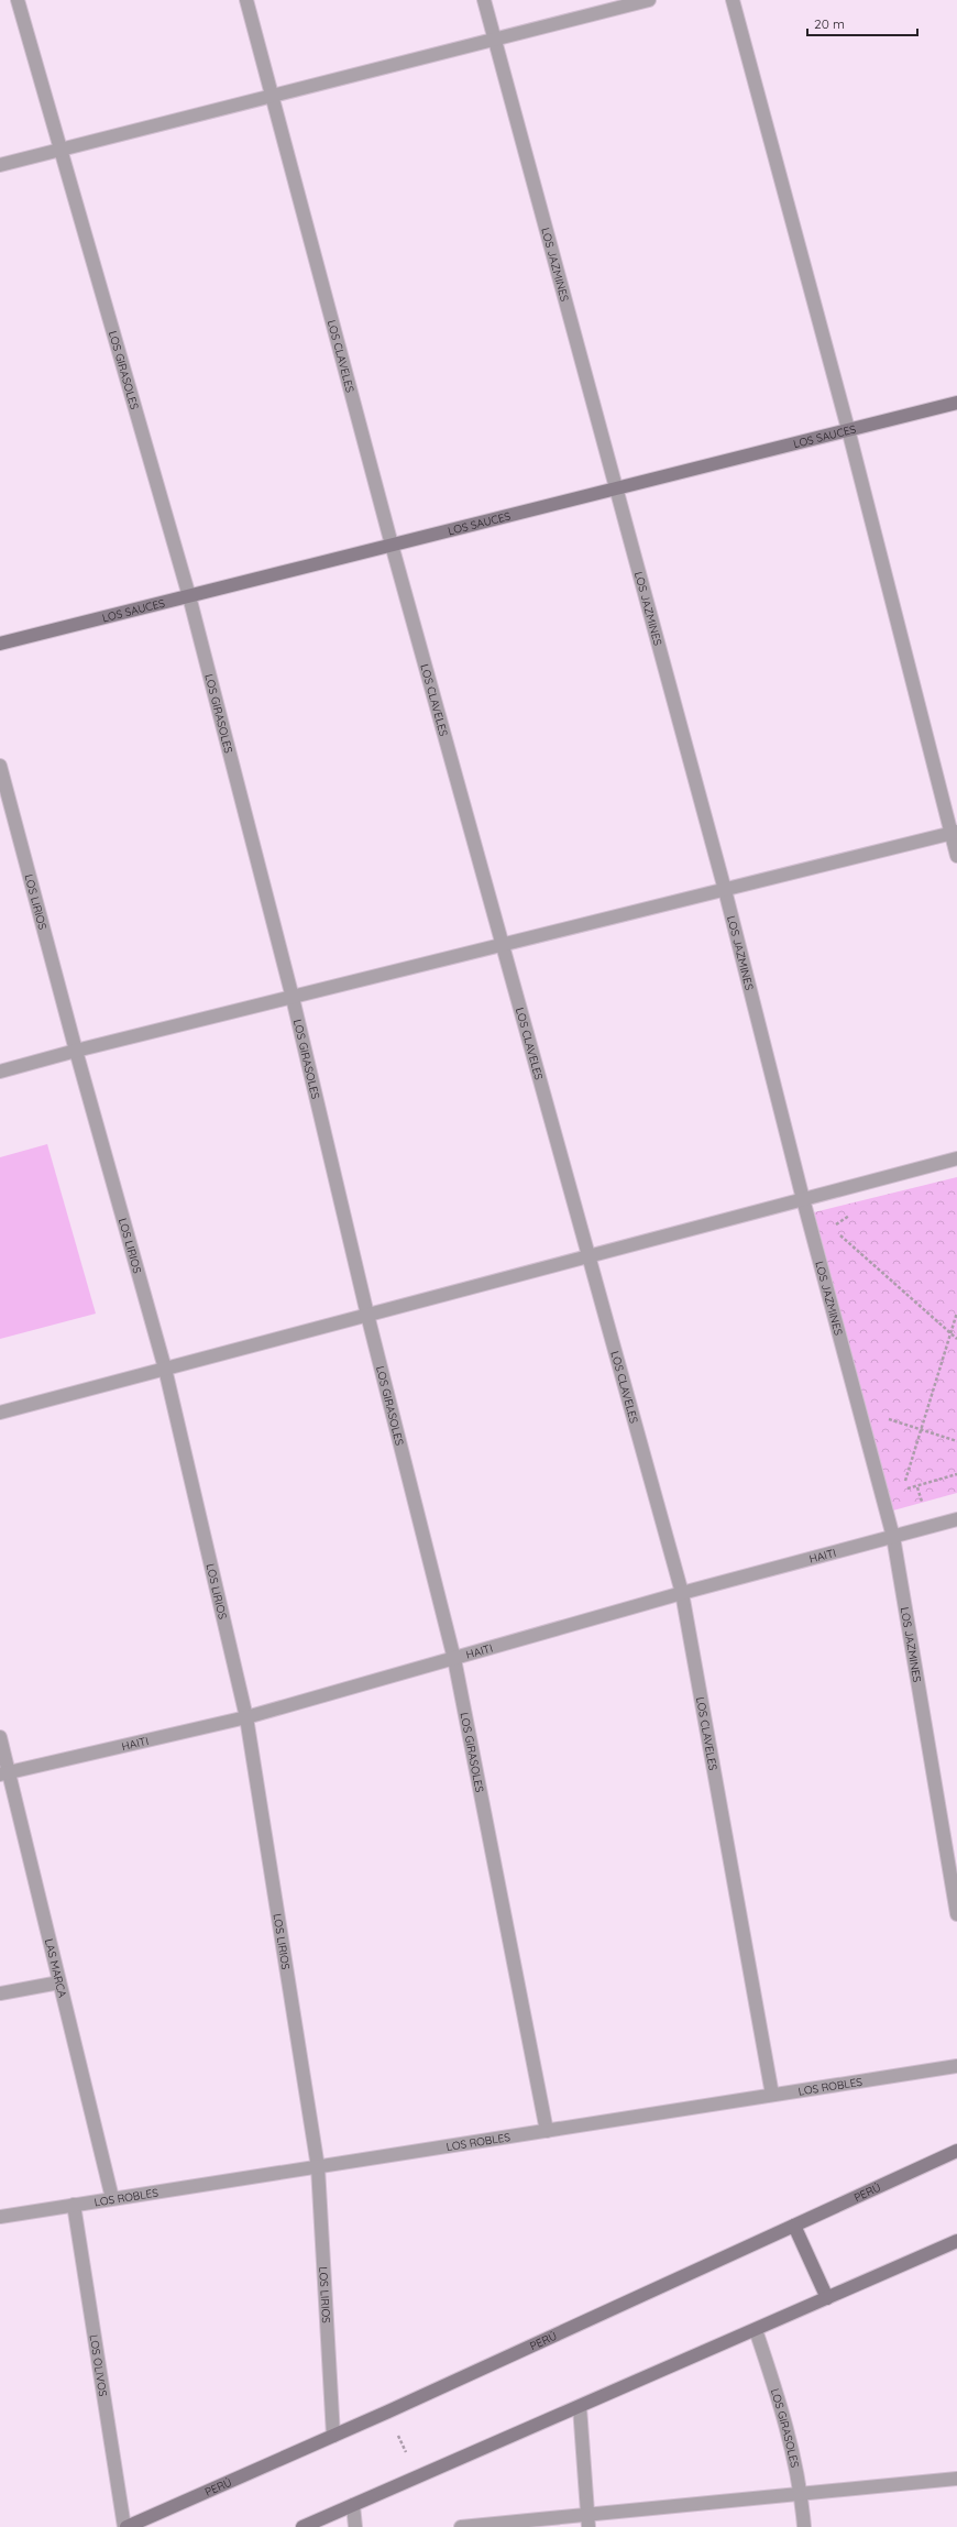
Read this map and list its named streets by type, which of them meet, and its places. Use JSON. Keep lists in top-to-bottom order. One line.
{"streets":{"main road":["LOS SAUCES","PERÚ"],"street":["LOS JAZMINES","LOS CLAVELES","LOS GIRASOLES","LOS LIRIOS","HAITI","LAS MARCA","LOS ROBLES","LOS OLIVOS"]},"crossings":[["LOS JAZMINES","LOS SAUCES"],["LOS JAZMINES","HAITI"],["LOS CLAVELES","LOS SAUCES"],["LOS CLAVELES","HAITI"],["LOS CLAVELES","LOS ROBLES"],["LOS GIRASOLES","LOS SAUCES"],["LOS GIRASOLES","HAITI"],["LOS GIRASOLES","LOS ROBLES"],["LOS LIRIOS","HAITI"],["LOS LIRIOS","LOS ROBLES"],["LOS LIRIOS","PERÚ"],["HAITI","LAS MARCA"],["LAS MARCA","LOS ROBLES"],["LOS ROBLES","LOS OLIVOS"],["PERÚ","LOS OLIVOS"]],"scale_bar":"20 m"}
